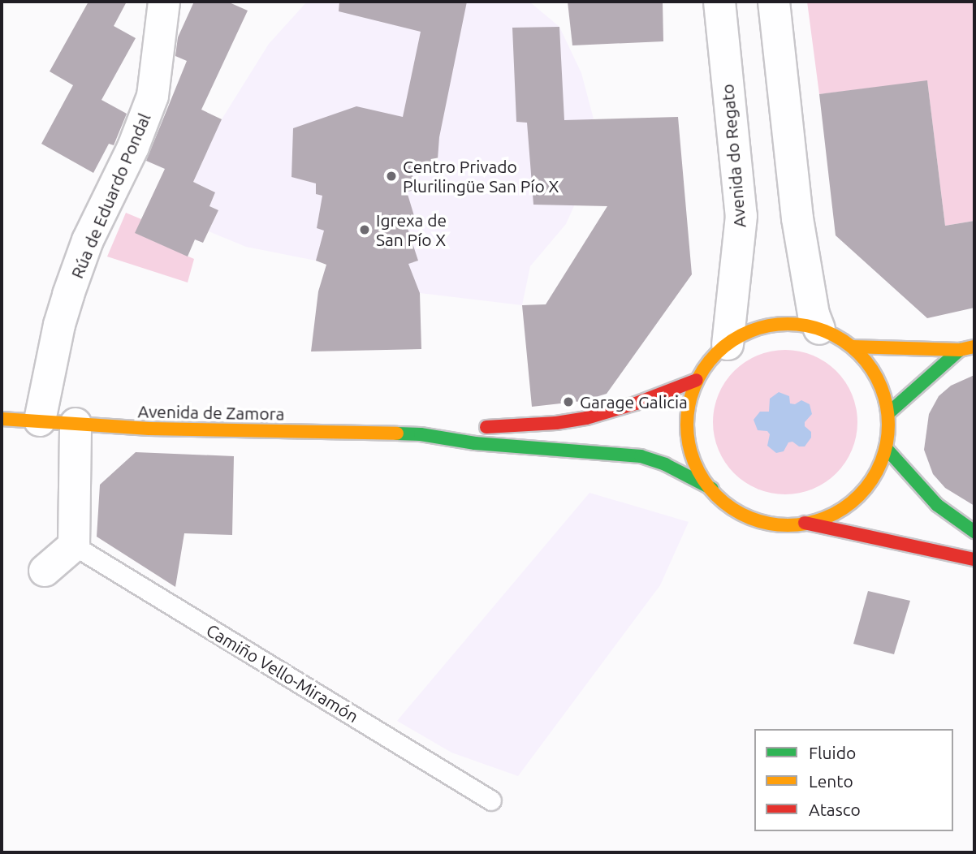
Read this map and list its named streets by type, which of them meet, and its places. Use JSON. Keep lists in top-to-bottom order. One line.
{"streets":{"street":["Avenida do Regato","Rúa de Eduardo Pondal","Avenida de Zamora"],"lane":["Camiño Vello-Miramón"]},"crossings":[["Avenida do Regato","Avenida de Zamora"],["Rúa de Eduardo Pondal","Avenida de Zamora"]],"places":["Centro Privado Plurilingüe San Pío X","Igrexa de San Pío X","Garage Galicia"],"legend":["Fluido","Lento","Atasco"]}
